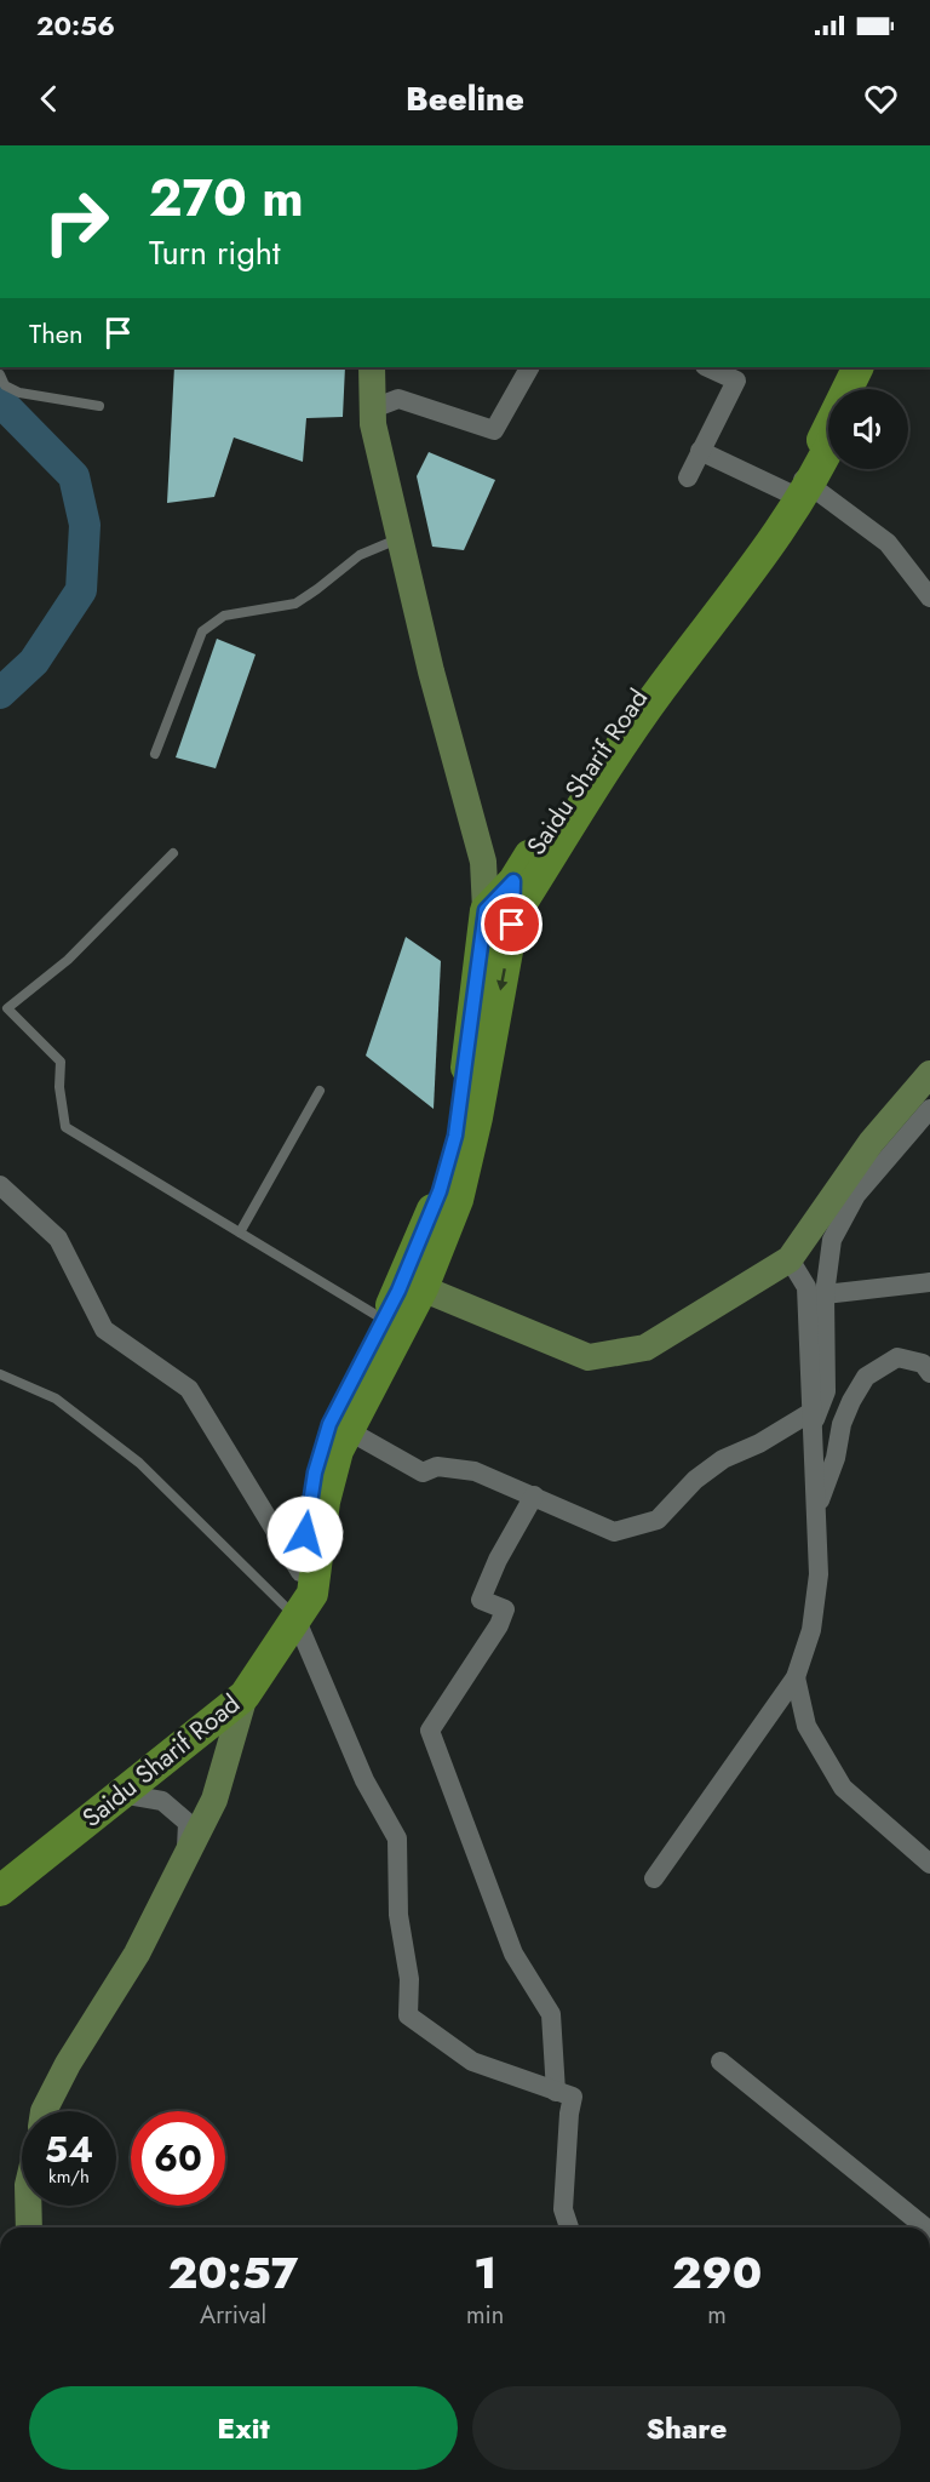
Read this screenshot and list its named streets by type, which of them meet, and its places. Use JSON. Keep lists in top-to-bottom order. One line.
{"streets":{"main road":["Saidu Sharif Road"]},"page":{"status":"20:56","header":"Beeline","turn":["270 m","Turn right"],"then":"Then","speed":"54 km/h","limit":"60","eta":["20:57","Arrival","1","min","290","m"],"buttons":["Exit","Share"]}}
